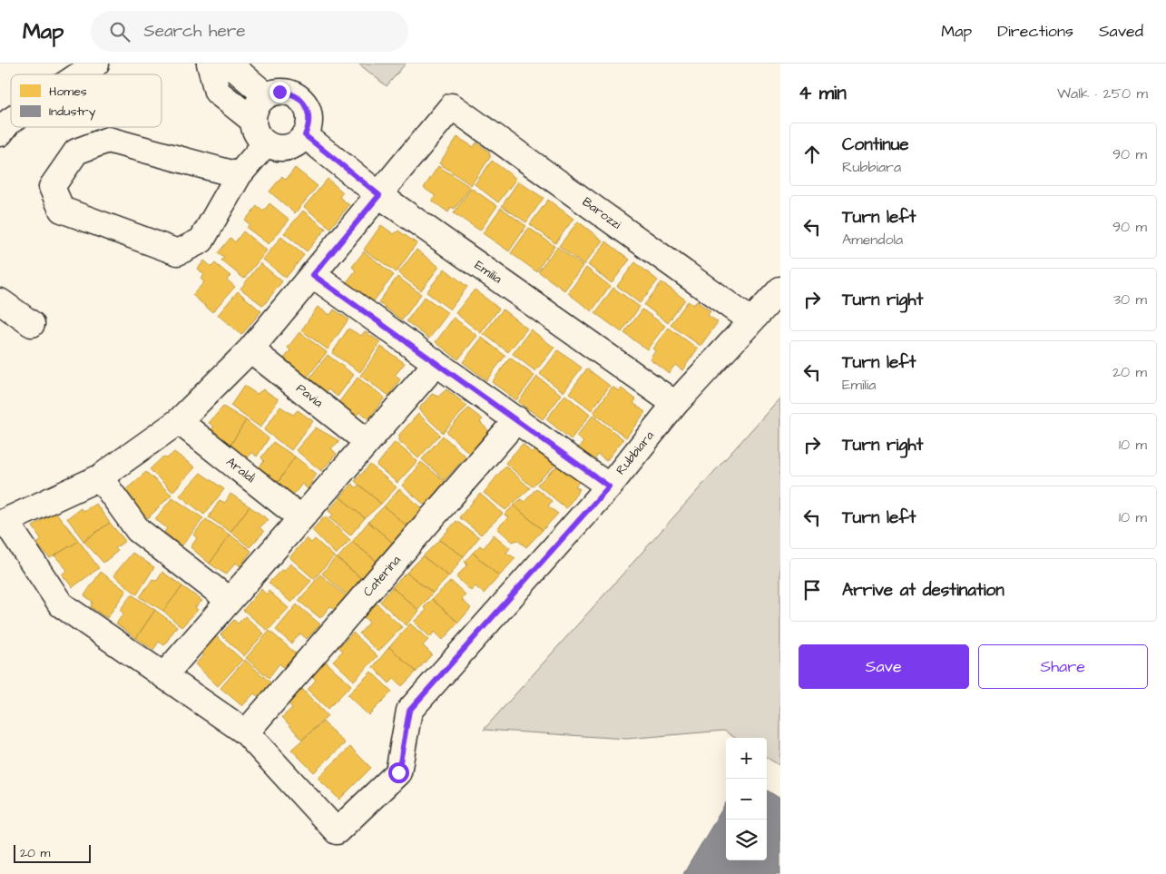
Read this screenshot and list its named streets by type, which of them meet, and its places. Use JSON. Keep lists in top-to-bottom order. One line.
{"streets":{"street":["Barozzi","Emilia","Pavia","Rubbiara","Araldi","Caterina"]},"crossings":[["Barozzi","Emilia"],["Barozzi","Rubbiara"],["Emilia","Rubbiara"],["Rubbiara","Caterina"]],"legend":["Homes","Industry"],"scale_bar":"20 m","page":{"header":"Map","search":"Search here","nav":["Map","Directions","Saved"],"heading":["4 min","Walk · 250 m"],"list":[["Continue","Rubbiara","90 m"],["Turn left","Amendola","90 m"],["Turn right","30 m"],["Turn left","Emilia","20 m"],["Turn right","10 m"],["Turn left","10 m"],"Arrive at destination"],"buttons":["Save","Share"],"map_buttons":["+","−"],"scale":"20 m"}}
